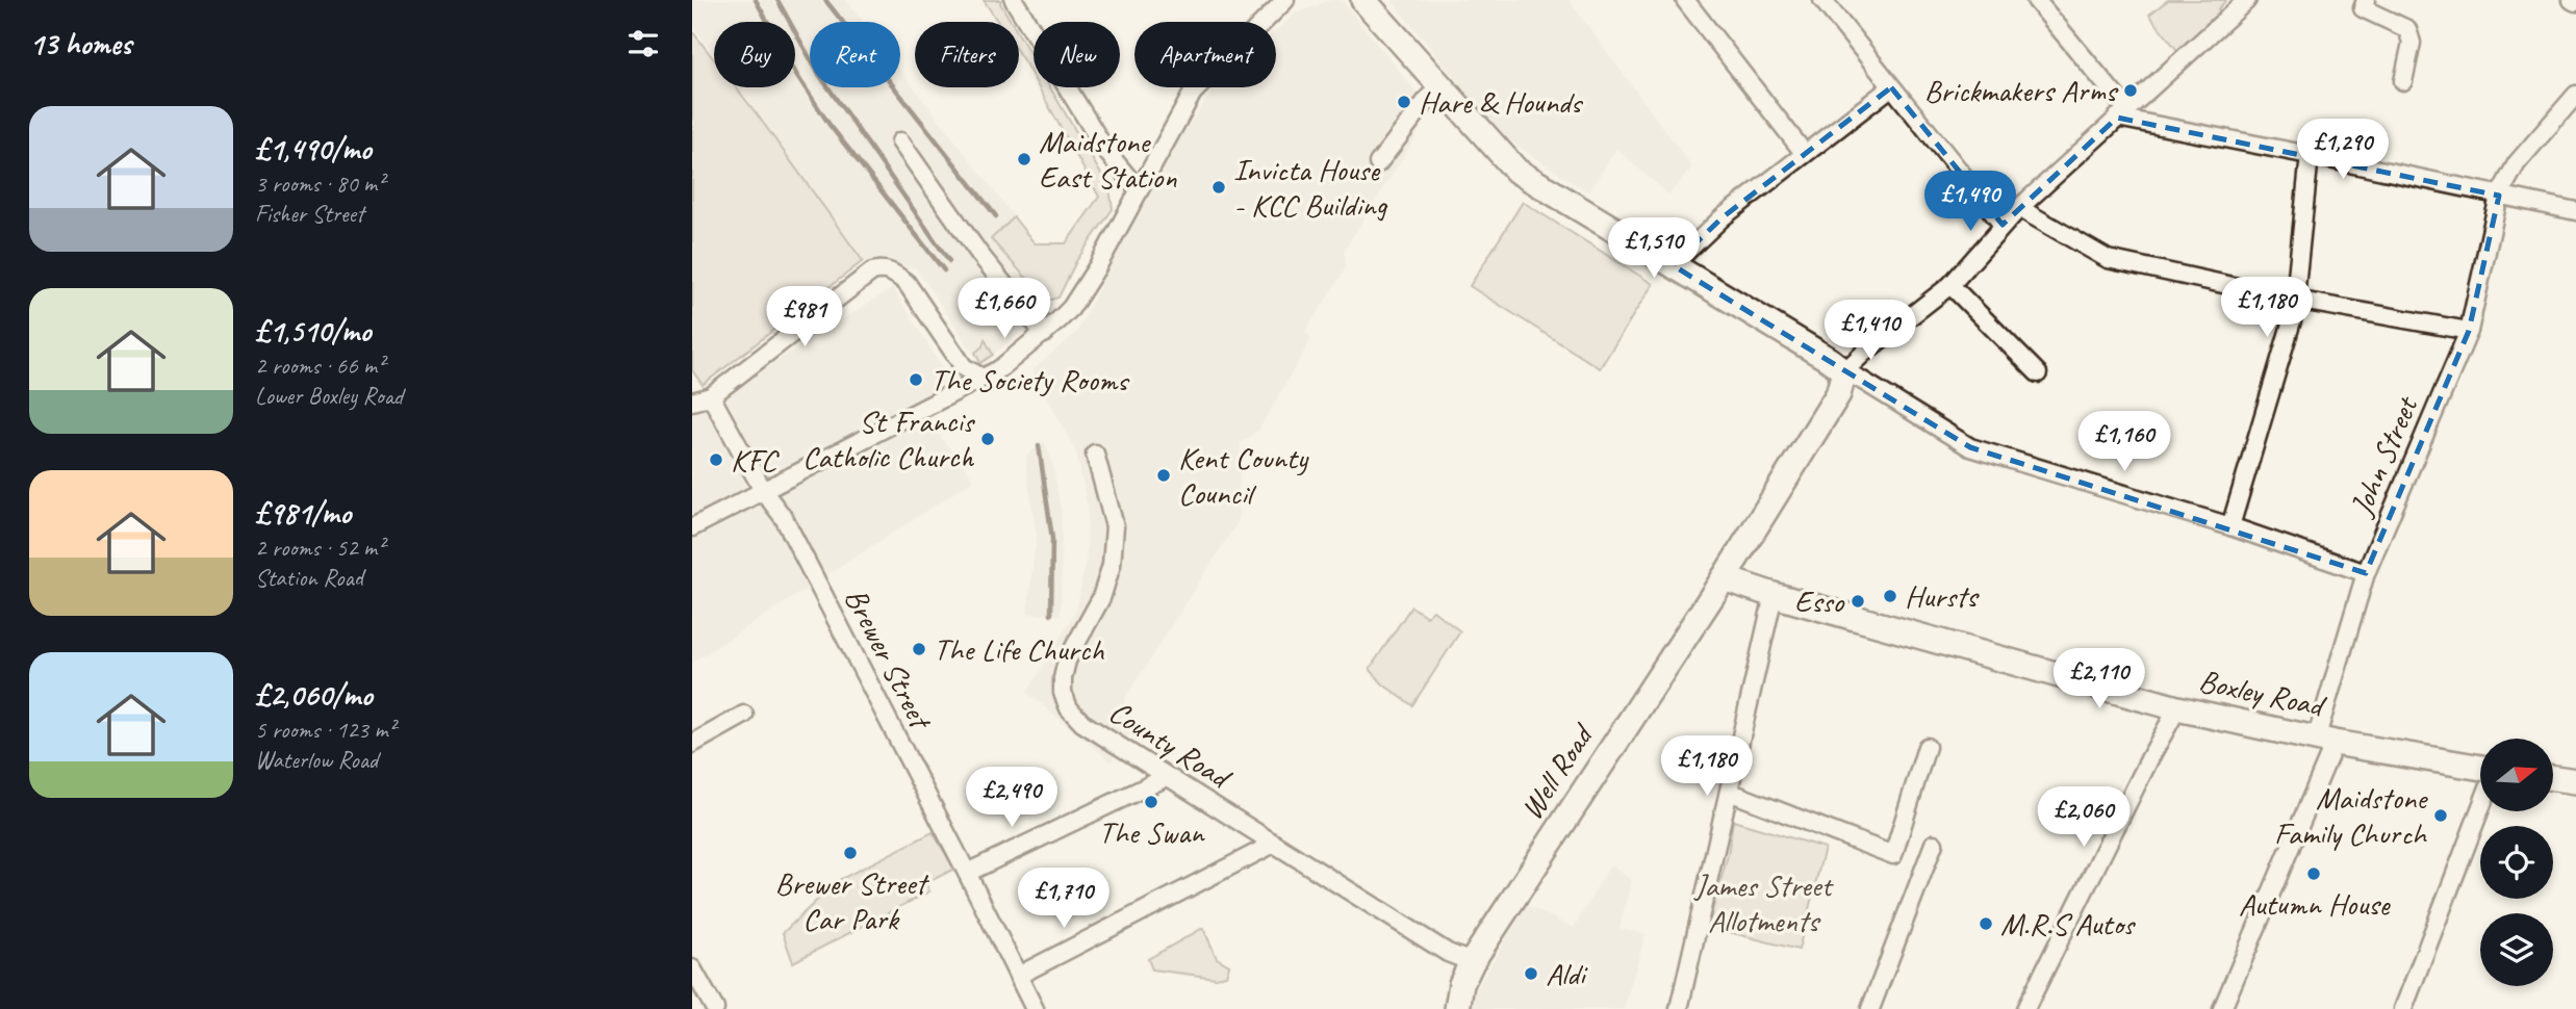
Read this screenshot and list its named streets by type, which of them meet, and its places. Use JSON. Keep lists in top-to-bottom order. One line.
{"streets":{"main road":["Boxley Road","Well Road"],"street":["John Street","Brewer Street","County Road"]},"crossings":[["John Street","Boxley Road"],["Boxley Road","Well Road"],["County Road","Well Road"]],"parks":["James Street Allotments"],"places":["Brickmakers Arms","Hare & Hounds","Maidstone East Station","Invicta House - KCC Building","The Society Rooms","St Francis Catholic Church","KFC","Kent County Council","Hursts","Esso","The Life Church","The Swan","Maidstone Family Church","Brewer Street Car Park","Autumn House","M.R.S Autos","Aldi"],"north":"right","page":{"heading":"13 homes","chip":["Buy","Rent","Filters","New","Apartment"],"list":[{"name":"£1,490/mo","note":"3 rooms · 80 m² · Fisher Street"},{"name":"£1,510/mo","note":"2 rooms · 66 m² · Lower Boxley Road"},{"name":"£981/mo","note":"2 rooms · 52 m² · Station Road"},{"name":"£2,060/mo","note":"5 rooms · 123 m² · Waterlow Road"}],"price":["£1,290","£1,490","£1,510","£1,180","£1,660","£981","£1,410","£1,160","£2,110","£1,180","£2,490","£2,060","£1,710"]}}
